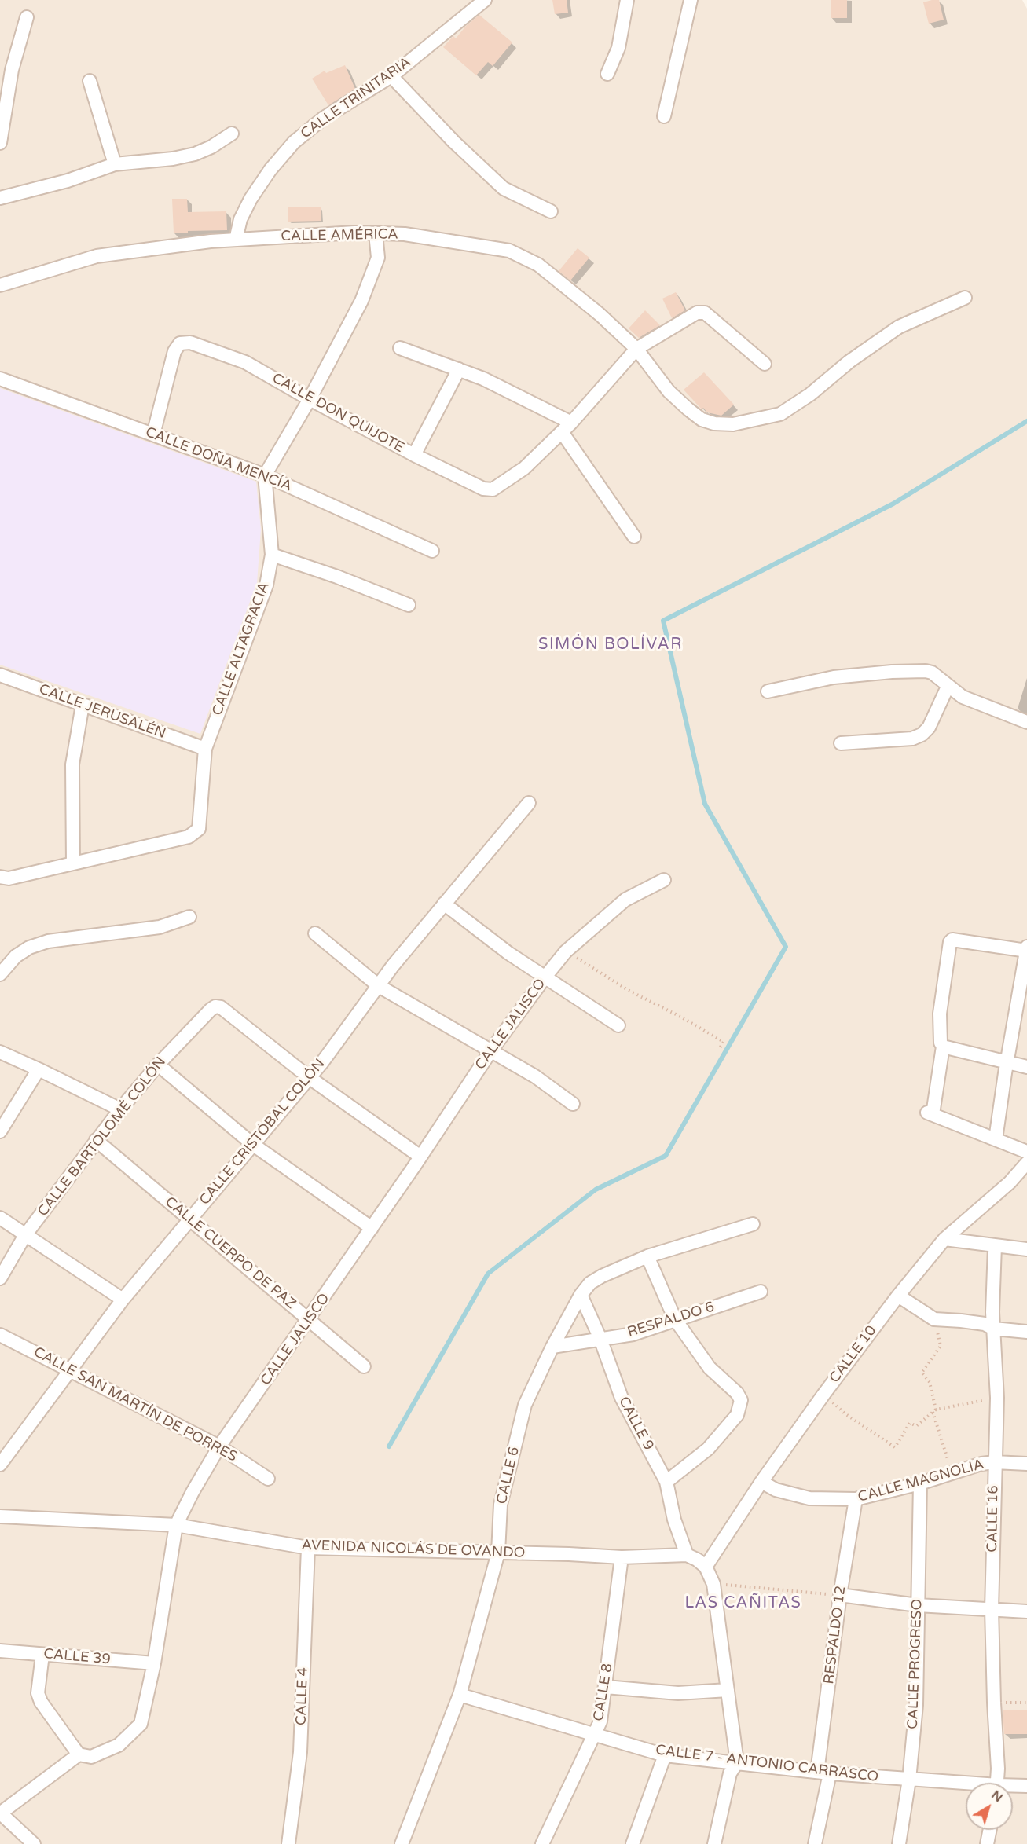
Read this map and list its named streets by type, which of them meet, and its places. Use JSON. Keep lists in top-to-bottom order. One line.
{"streets":{"street":["CALLE TRINITARIA","CALLE AMÉRICA","CALLE DON QUIJOTE","CALLE DOÑA MENCÍA","CALLE ALTAGRACIA","CALLE JERUSALÉN","CALLE JALISCO","CALLE CRISTÓBAL COLÓN","CALLE BARTOLOMÉ COLÓN","CALLE CUERPO DE PAZ","RESPALDO 6","CALLE 10","CALLE SAN MARTÍN DE PORRES","CALLE 9","CALLE 6","CALLE MAGNOLIA","CALLE 16","AVENIDA NICOLÁS DE OVANDO","RESPALDO 12","CALLE 39","CALLE PROGRESO","CALLE 8","CALLE 4","CALLE 7 - ANTONIO CARRASCO"]},"crossings":[["CALLE TRINITARIA","CALLE AMÉRICA"],["CALLE DON QUIJOTE","CALLE DOÑA MENCÍA"],["CALLE DOÑA MENCÍA","CALLE ALTAGRACIA"],["CALLE ALTAGRACIA","CALLE JERUSALÉN"],["CALLE JALISCO","CALLE BARTOLOMÉ COLÓN"],["CALLE JALISCO","CALLE CUERPO DE PAZ"],["CALLE JALISCO","CALLE SAN MARTÍN DE PORRES"],["CALLE JALISCO","AVENIDA NICOLÁS DE OVANDO"],["CALLE JALISCO","CALLE 39"],["CALLE CRISTÓBAL COLÓN","CALLE BARTOLOMÉ COLÓN"],["CALLE CRISTÓBAL COLÓN","CALLE CUERPO DE PAZ"],["CALLE CRISTÓBAL COLÓN","CALLE SAN MARTÍN DE PORRES"],["CALLE BARTOLOMÉ COLÓN","CALLE CUERPO DE PAZ"],["RESPALDO 6","CALLE 9"],["RESPALDO 6","CALLE 6"],["CALLE 10","CALLE MAGNOLIA"],["CALLE 9","CALLE 6"],["CALLE 9","AVENIDA NICOLÁS DE OVANDO"],["CALLE 6","AVENIDA NICOLÁS DE OVANDO"],["CALLE 6","CALLE 7 - ANTONIO CARRASCO"],["CALLE MAGNOLIA","CALLE 16"],["CALLE MAGNOLIA","RESPALDO 12"],["CALLE MAGNOLIA","CALLE PROGRESO"],["AVENIDA NICOLÁS DE OVANDO","CALLE 8"],["AVENIDA NICOLÁS DE OVANDO","CALLE 4"],["RESPALDO 12","CALLE 7 - ANTONIO CARRASCO"],["CALLE PROGRESO","CALLE 7 - ANTONIO CARRASCO"],["CALLE 8","CALLE 7 - ANTONIO CARRASCO"]],"districts":["SIMÓN BOLÍVAR","LAS CAÑITAS"],"north":"top right"}
